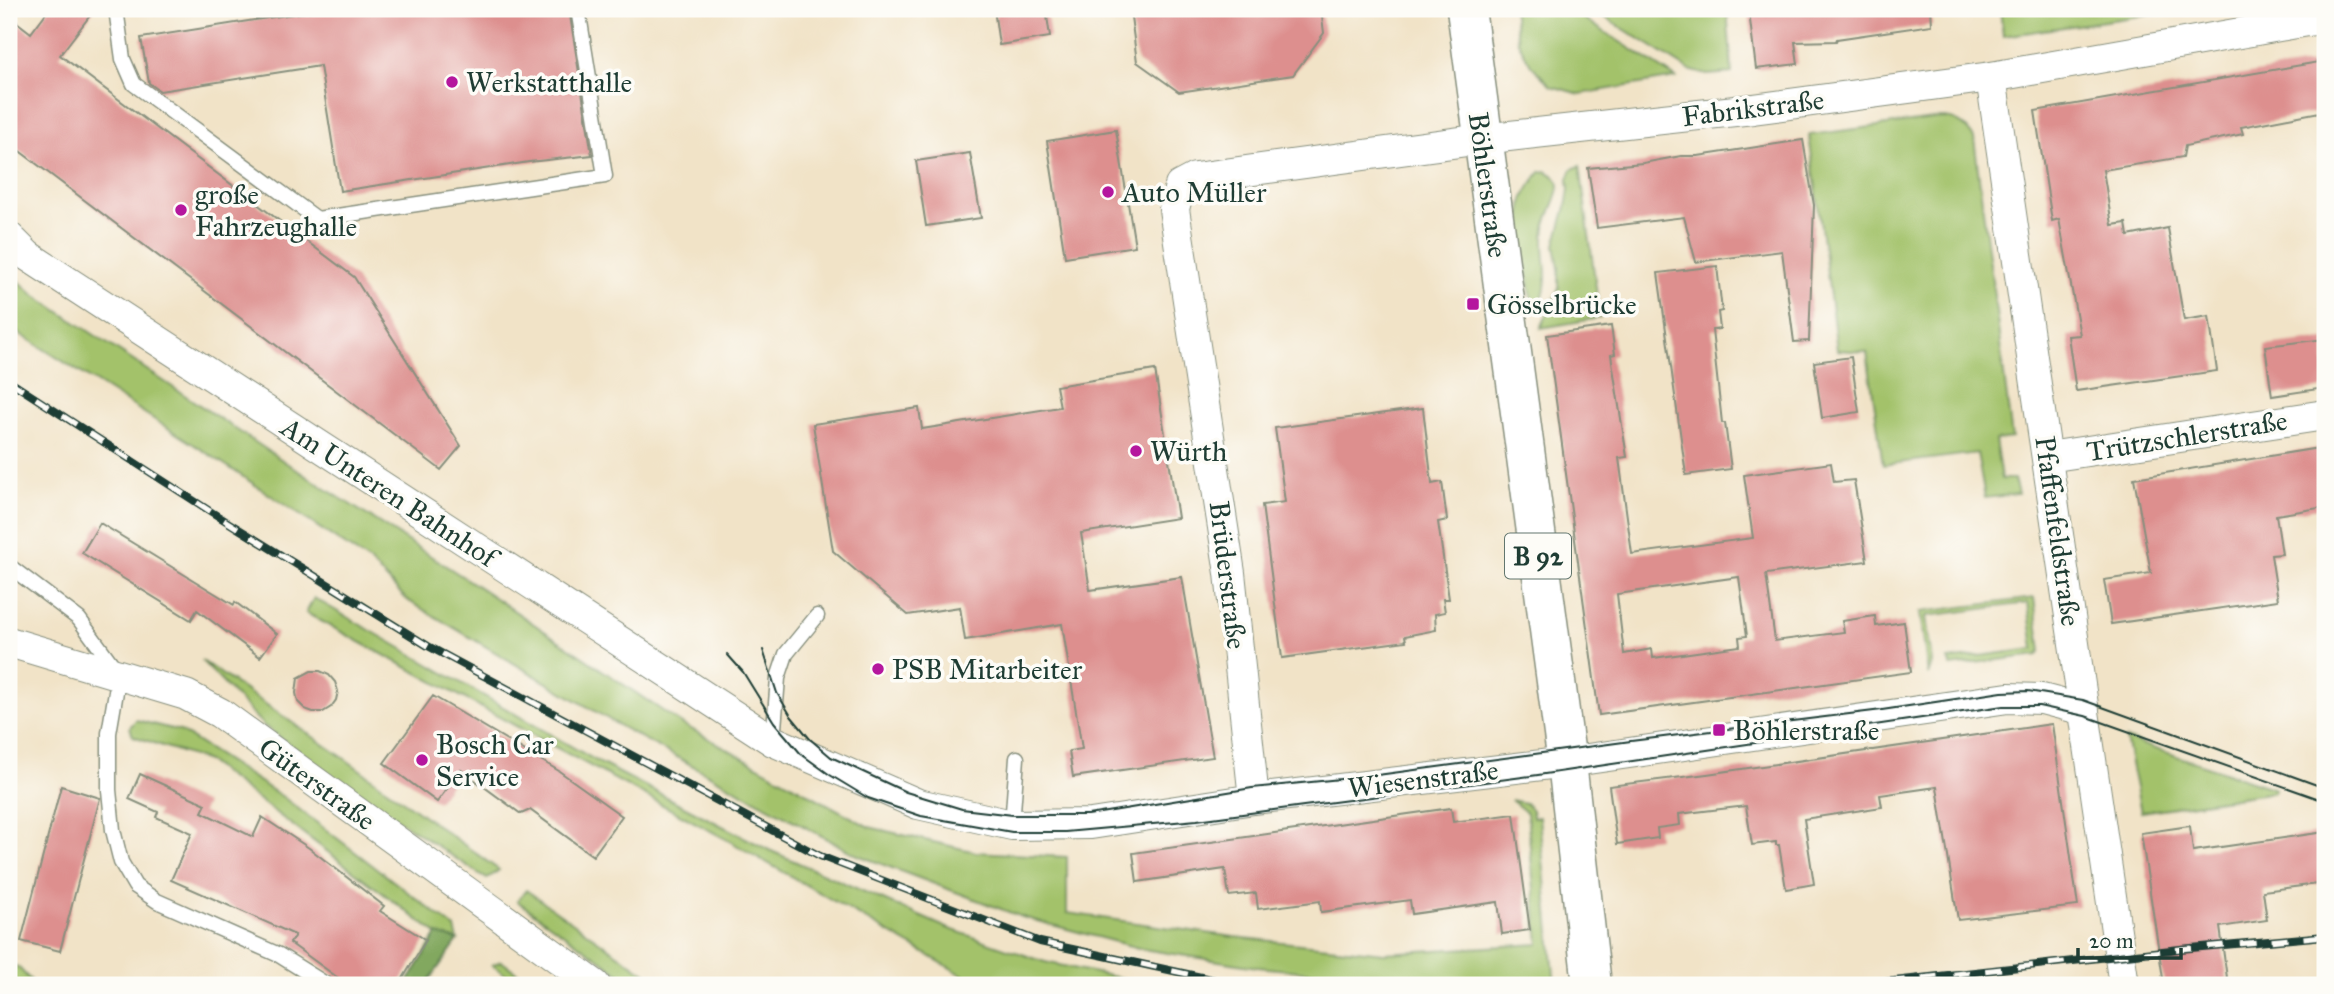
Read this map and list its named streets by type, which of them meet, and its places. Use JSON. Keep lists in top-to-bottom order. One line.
{"streets":{"main road":["Böhlerstraße","B 92"],"street":["Fabrikstraße","Trützschlerstraße","Am Unteren Bahnhof","Pfaffenfeldstraße","Brüderstraße","Wiesenstraße","Güterstraße"]},"crossings":[["Fabrikstraße","Böhlerstraße"],["Fabrikstraße","Pfaffenfeldstraße"],["Fabrikstraße","Brüderstraße"],["Böhlerstraße","Wiesenstraße"],["Trützschlerstraße","Pfaffenfeldstraße"],["Am Unteren Bahnhof","Wiesenstraße"],["Pfaffenfeldstraße","Wiesenstraße"],["Brüderstraße","Wiesenstraße"]],"places":{"other":["Werkstatthalle","Auto Müller","große Fahrzeughalle","Würth","PSB Mitarbeiter","Bosch Car Service"],"transit":["Gösselbrücke","Böhlerstraße"]},"scale_bar":"20 m"}
